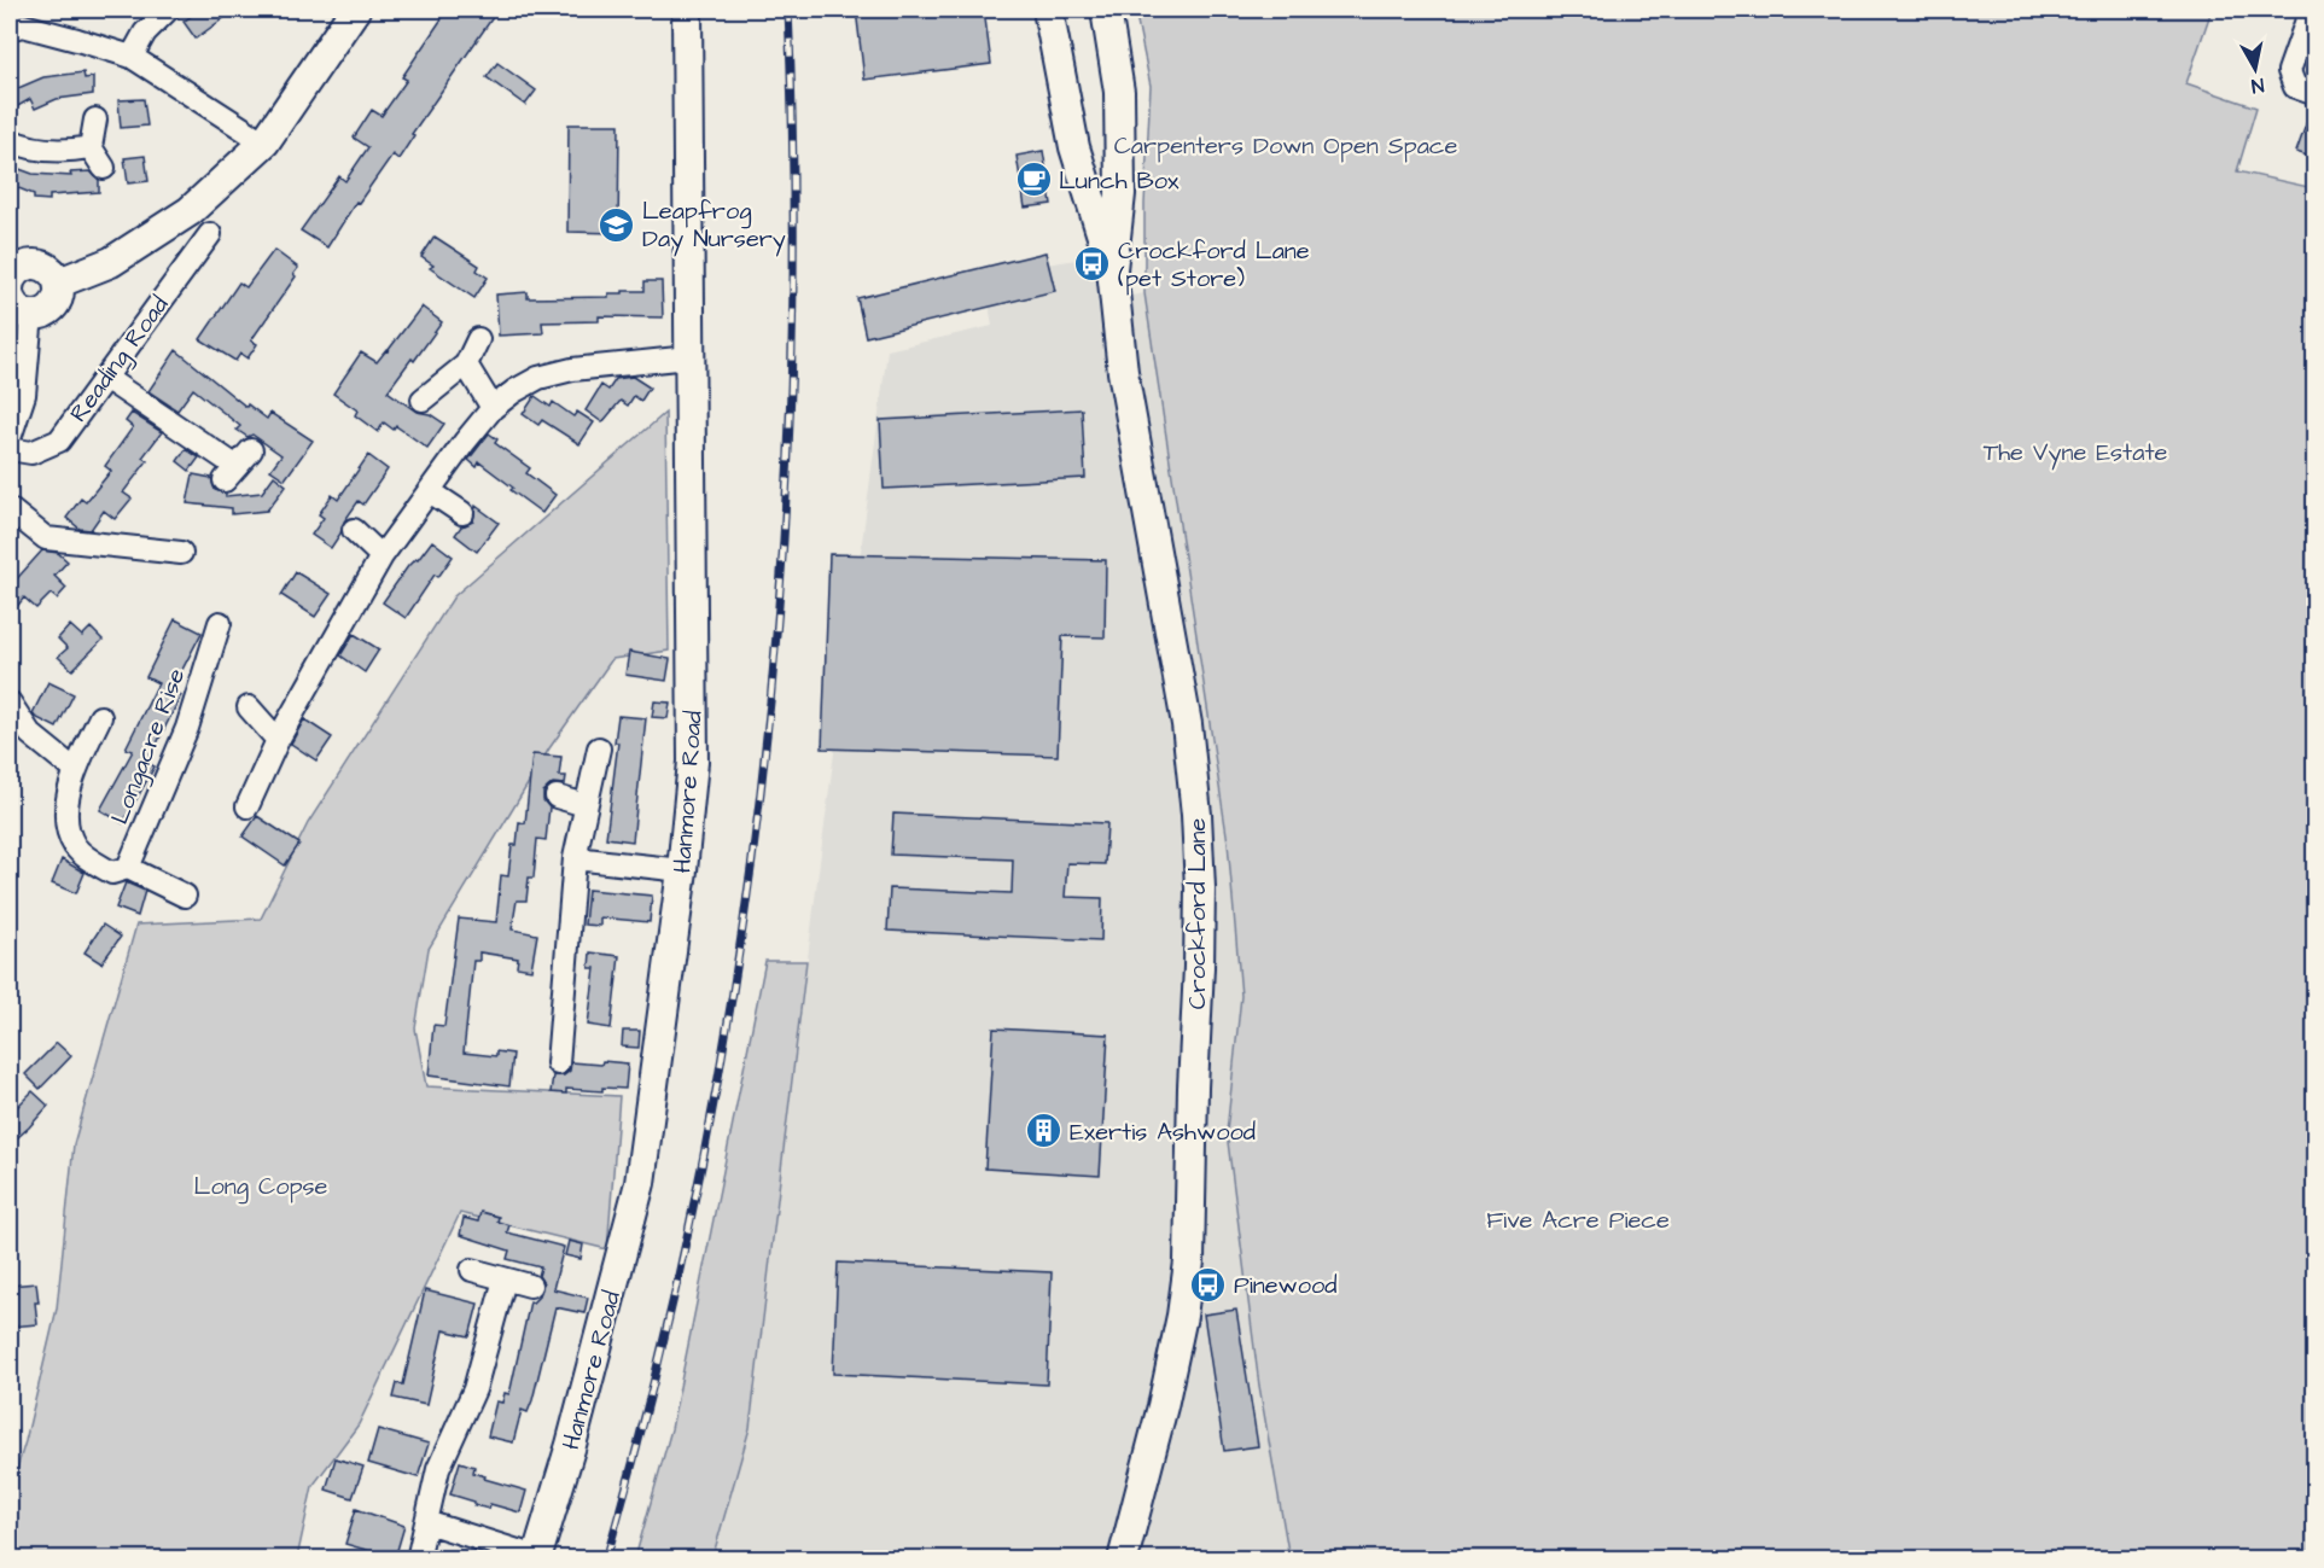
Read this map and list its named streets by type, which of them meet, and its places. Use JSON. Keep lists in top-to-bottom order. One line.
{"streets":{"street":["Reading Road","Longacre Rise","Hanmore Road","Crockford Lane"]},"parks":["Carpenters Down Open Space","The Vyne Estate","Long Copse","Five Acre Piece"],"places":{"cafe":["Lunch Box"],"school or university":["Leapfrog Day Nursery"],"bus stop":["Crockford Lane (pet Store)","Pinewood"],"building":["Exertis Ashwood"]},"north":"bottom"}
